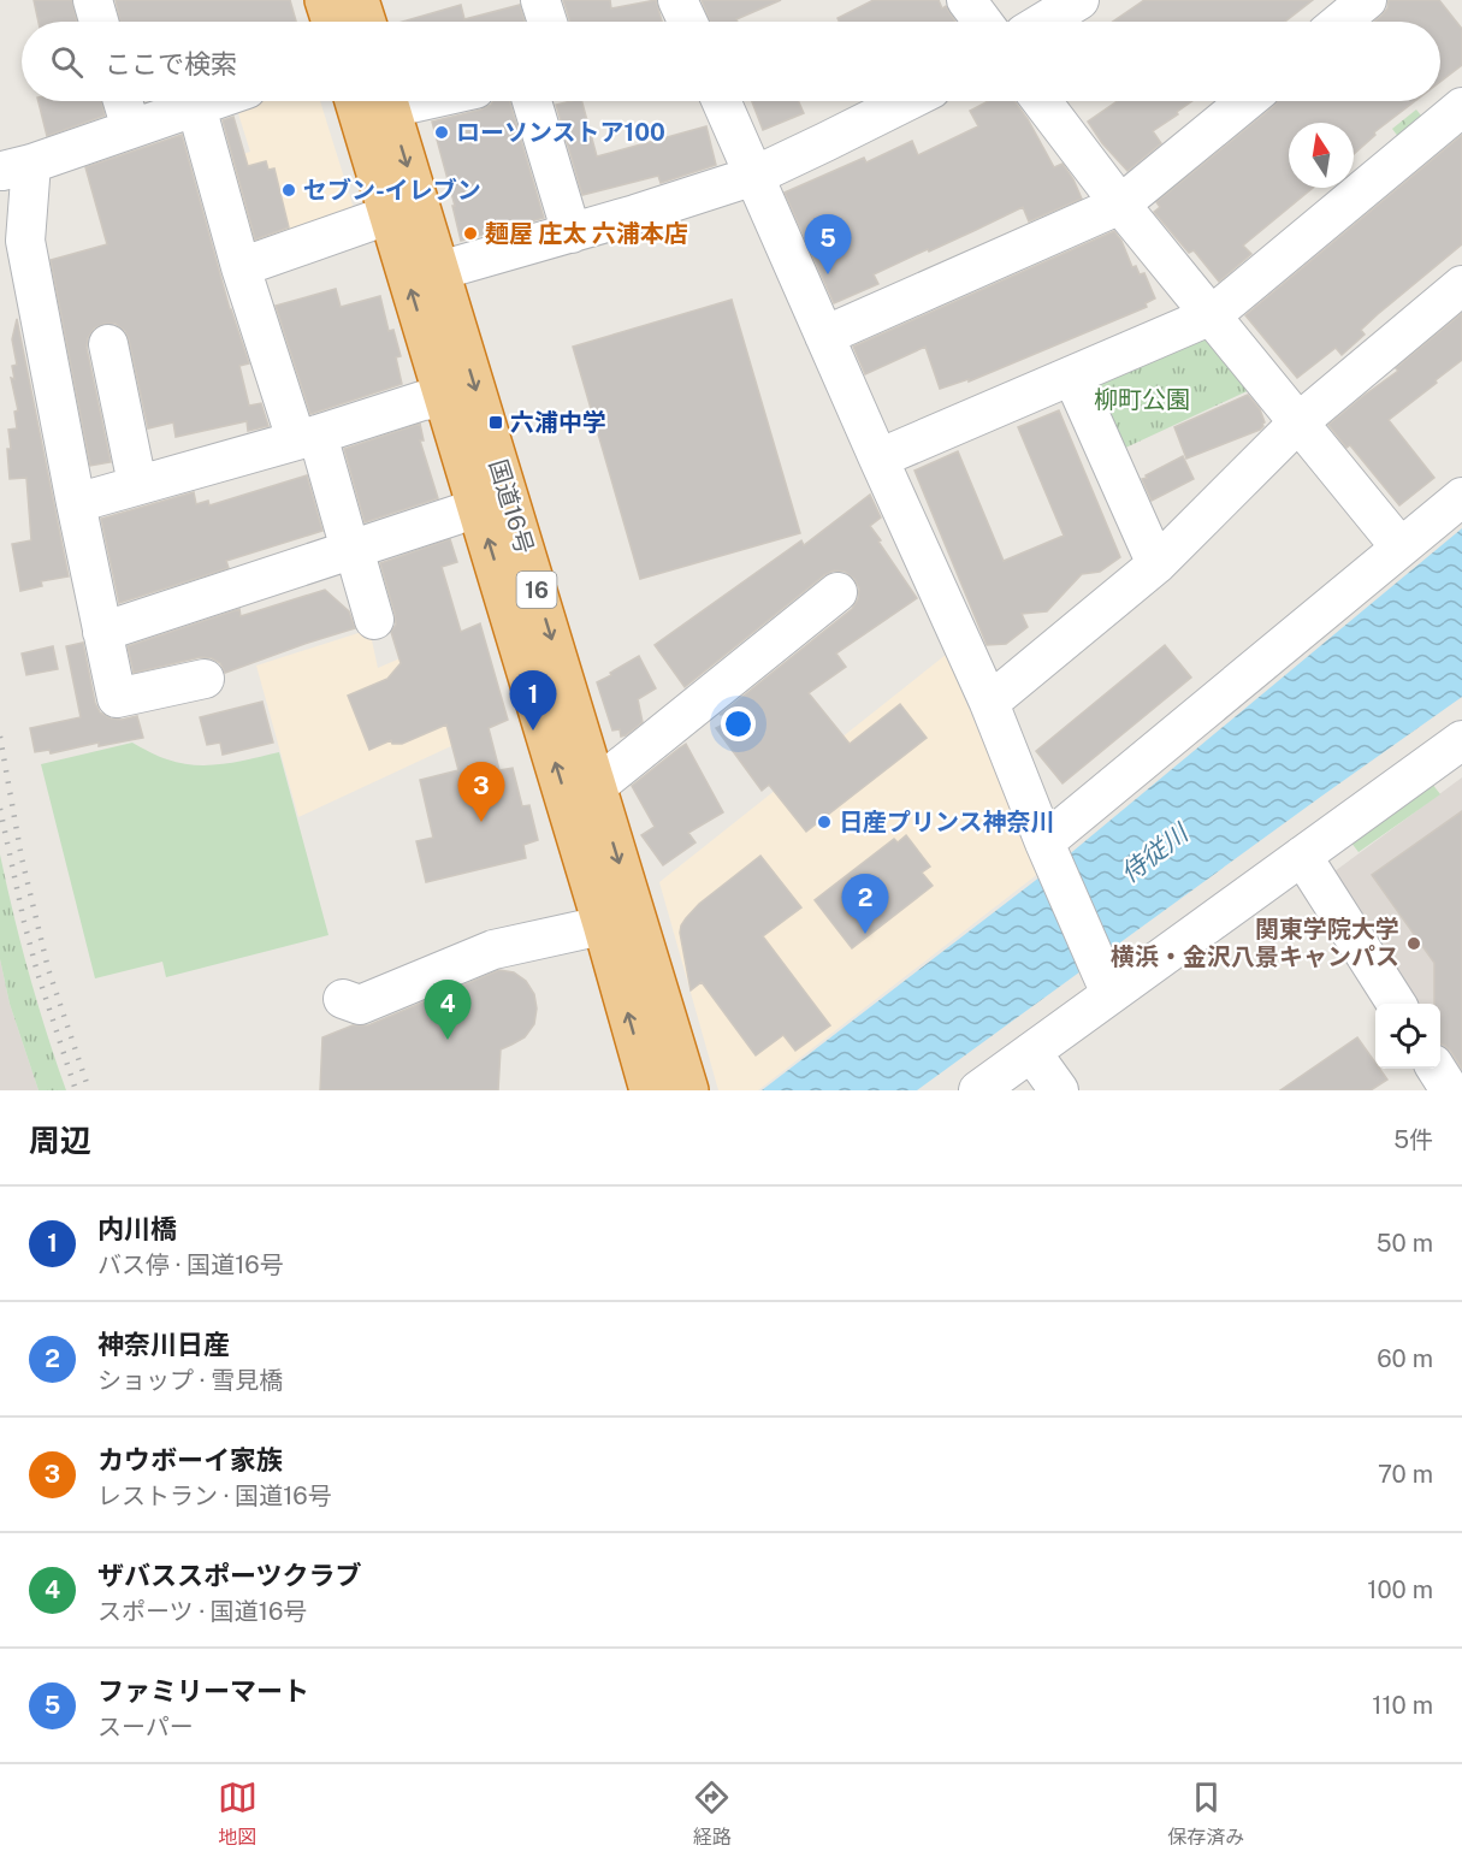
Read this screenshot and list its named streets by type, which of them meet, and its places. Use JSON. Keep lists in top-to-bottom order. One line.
{"streets":{"highway":["国道16号","16"]},"water":["侍従川"],"parks":["柳町公園"],"places":{"other":["ローソンストア100","セブン-イレブン","麺屋 庄太 六浦本店","日産プリンス神奈川","関東学院大学 横浜・金沢八景キャンパス"],"transit":["六浦中学"]},"north":"top","page":{"search":"ここで検索","pins":["5","1","3","2","4"],"heading":["周辺","5件"],"list":[{"mark":"1","name":"内川橋","note":"バス停 · 国道16号","value":"50 m"},{"mark":"2","name":"神奈川日産","note":"ショップ · 雪見橋","value":"60 m"},{"mark":"3","name":"カウボーイ家族","note":"レストラン · 国道16号","value":"70 m"},{"mark":"4","name":"ザバススポーツクラブ","note":"スポーツ · 国道16号","value":"100 m"},{"mark":"5","name":"ファミリーマート","note":"スーパー","value":"110 m"}],"nav":["地図","経路","保存済み"]}}
